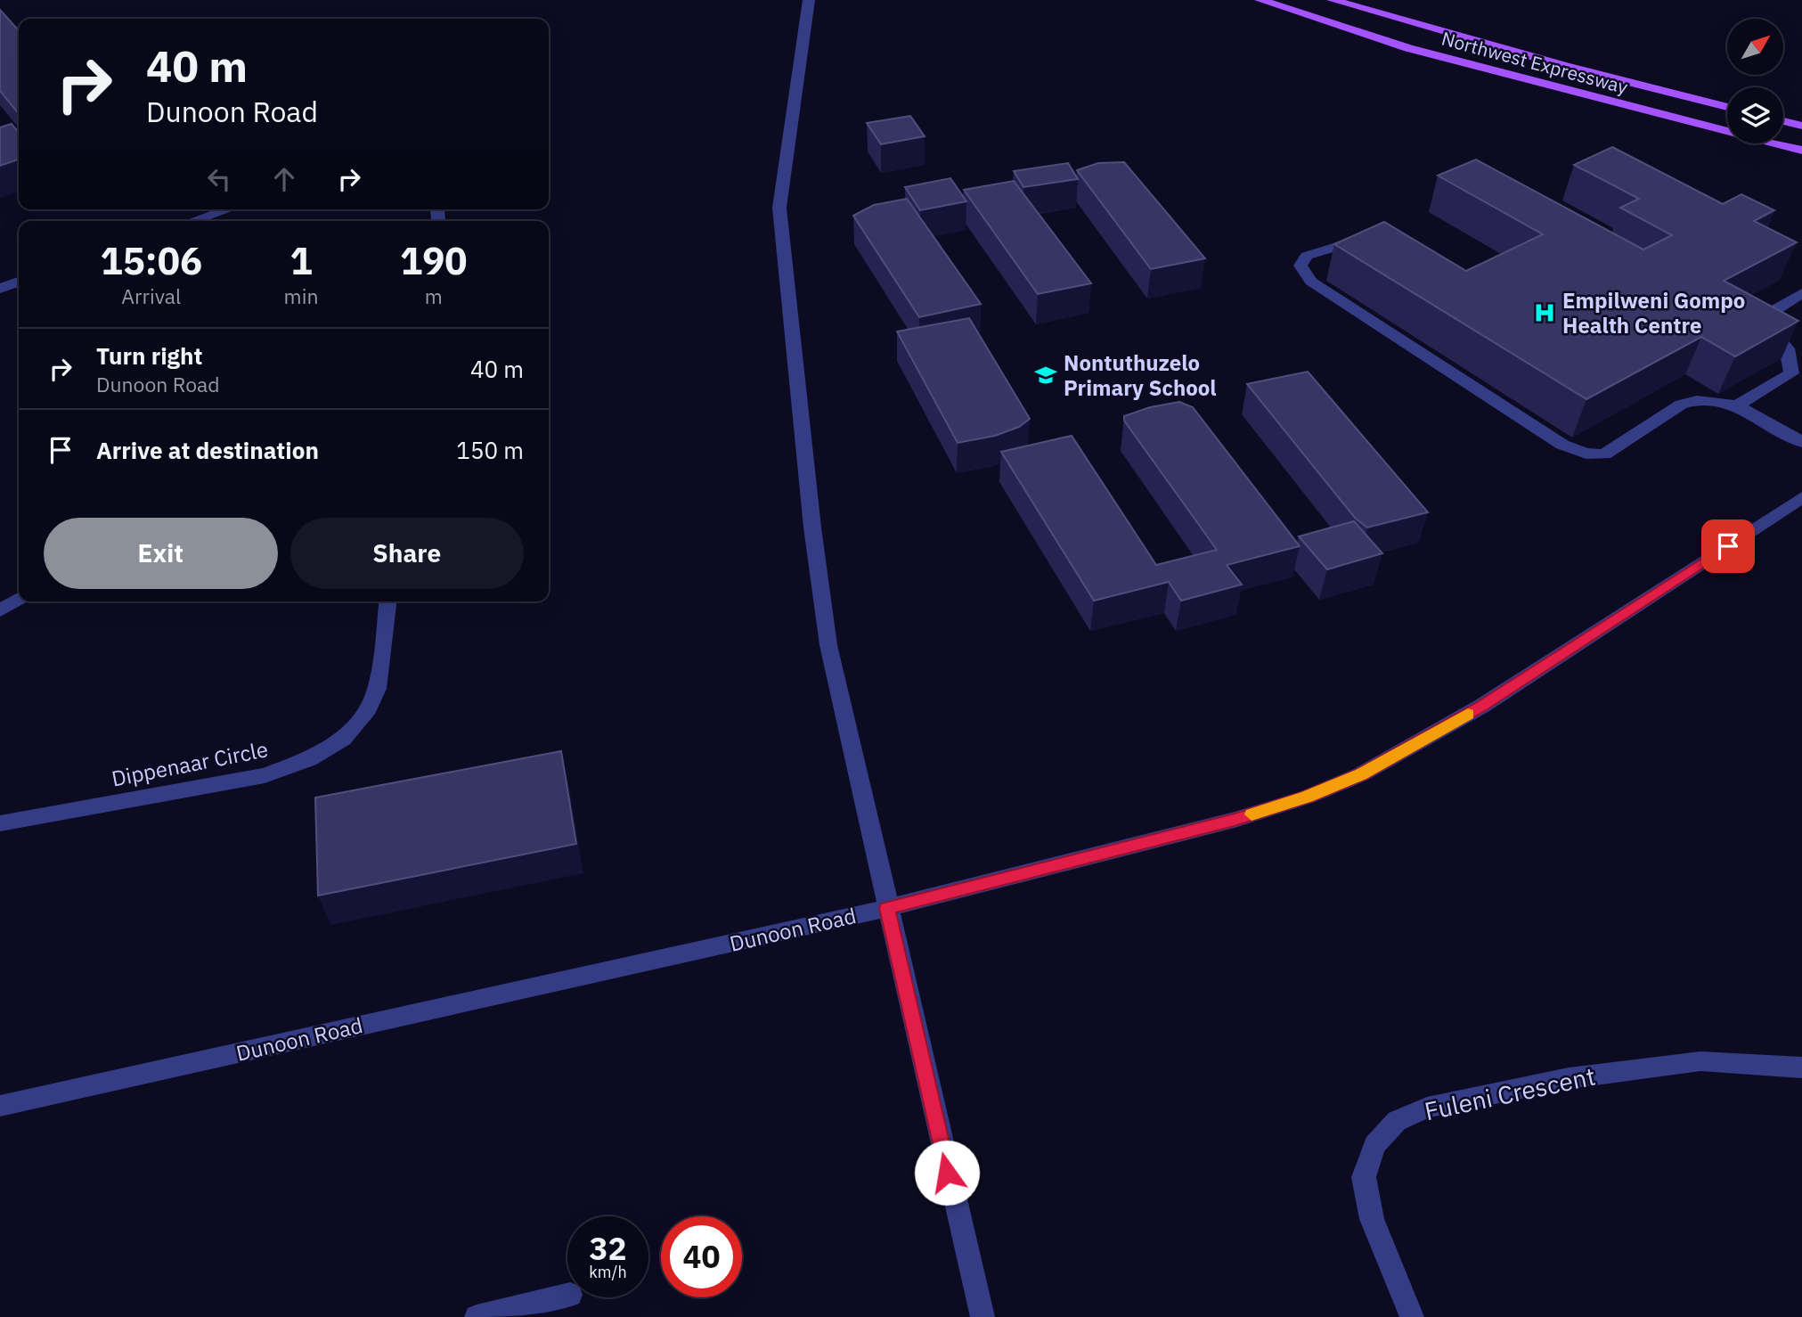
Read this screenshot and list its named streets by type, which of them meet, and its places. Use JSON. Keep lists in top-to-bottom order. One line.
{"streets":{"main road":["Northwest Expressway"],"street":["Dippenaar Circle","Dunoon Road","Fuleni Crescent"]},"places":{"hospital":["Empilweni Gompo Health Centre"],"school or university":["Nontuthuzelo Primary School"]},"north":"top right","page":{"turn":["40 m","Dunoon Road"],"eta":["15:06","Arrival","1","min","190","m"],"list":[{"name":"Turn right","note":"Dunoon Road","value":"40 m"},{"name":"Arrive at destination","value":"150 m"}],"buttons":["Exit","Share"],"speed":"32 km/h","limit":"40"}}
